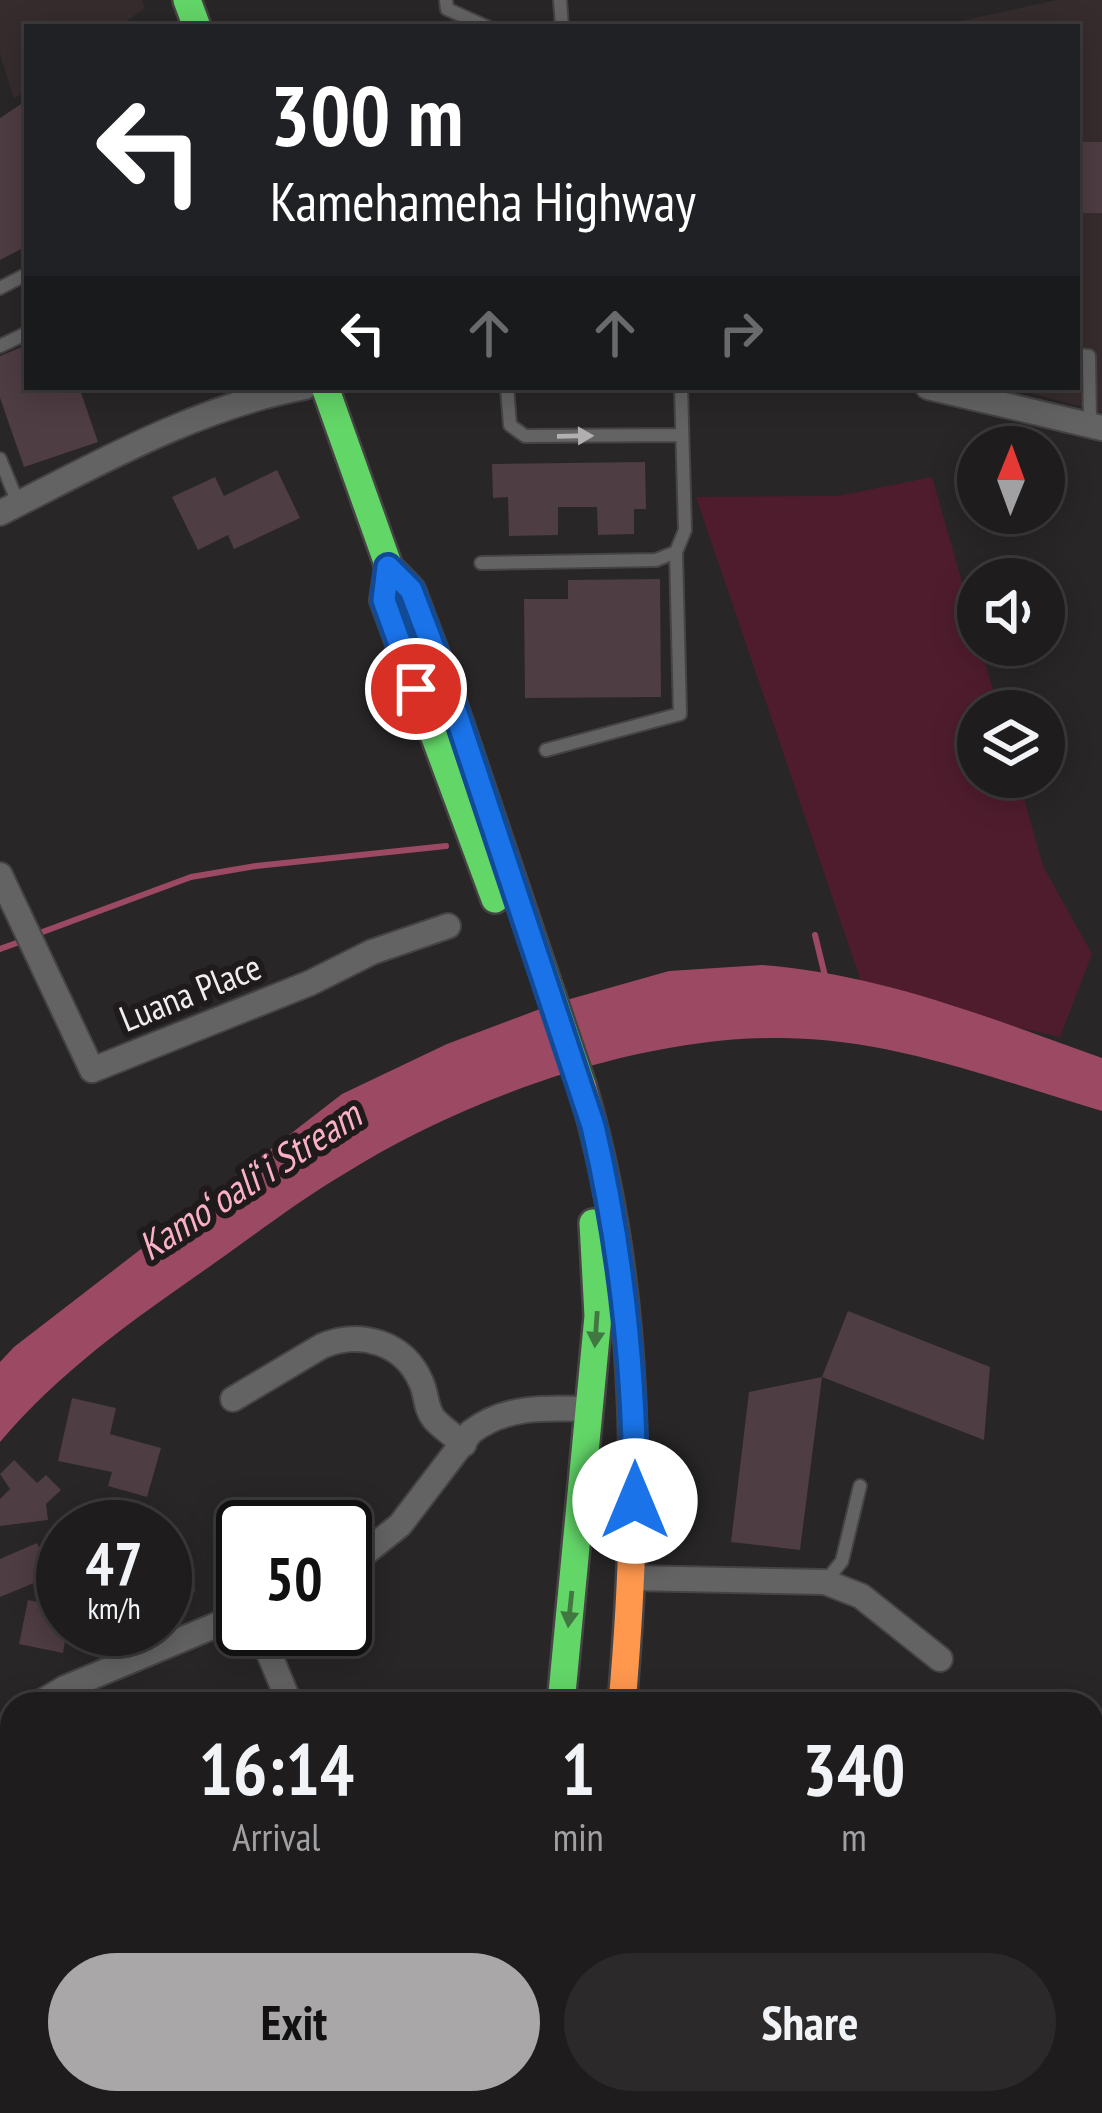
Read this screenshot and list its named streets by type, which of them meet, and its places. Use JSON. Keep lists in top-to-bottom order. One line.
{"streets":{"street":["Luana Place"]},"water":["Kamoʻoaliʻi Stream"],"north":"top","page":{"turn":["300 m","Kamehameha Highway"],"speed":"47 km/h","limit":"50","eta":["16:14","Arrival","1","min","340","m"],"buttons":["Exit","Share"]}}
